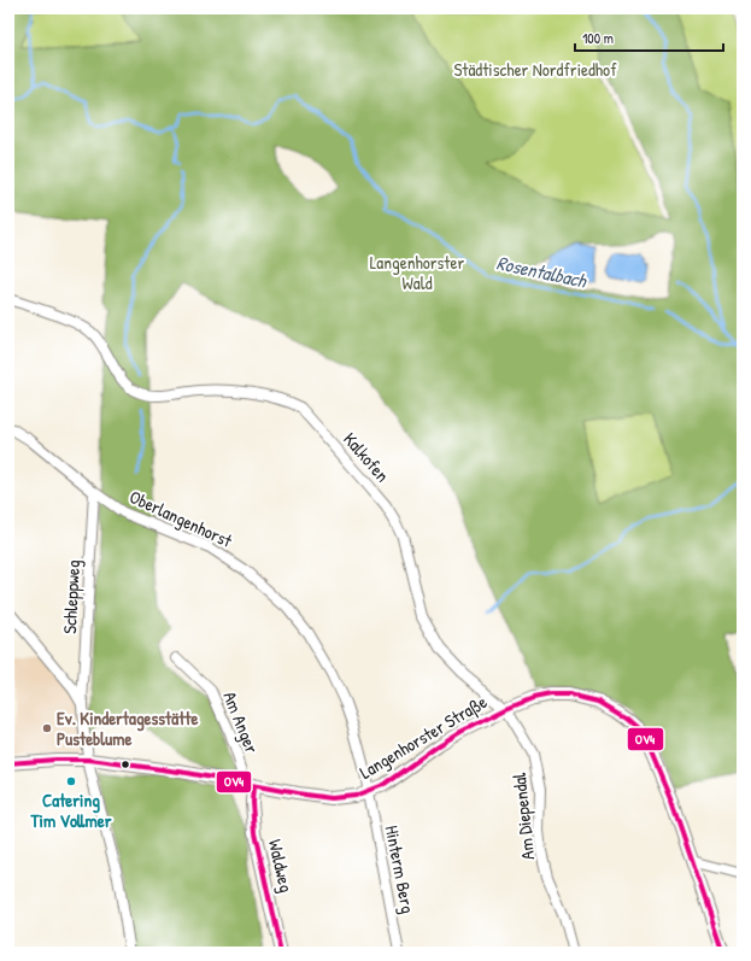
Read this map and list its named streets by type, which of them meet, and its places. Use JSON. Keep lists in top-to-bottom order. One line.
{"streets":{"street":["Kalkofen","Oberlangenhorst","Schleppweg","Am Anger","Langenhorster Straße","Am Diependal","Waldweg","Hinterm Berg"]},"crossings":[["Kalkofen","Langenhorster Straße"],["Kalkofen","Am Diependal"],["Oberlangenhorst","Schleppweg"],["Oberlangenhorst","Langenhorster Straße"],["Oberlangenhorst","Hinterm Berg"],["Schleppweg","Langenhorster Straße"],["Am Anger","Langenhorster Straße"],["Am Anger","Waldweg"],["Langenhorster Straße","Am Diependal"],["Langenhorster Straße","Waldweg"],["Langenhorster Straße","Hinterm Berg"]],"water":["Rosentalbach"],"parks":["Städtischer Nordfriedhof","Langenhorster Wald"],"places":["Ev. Kindertagesstätte Pusteblume","Catering Tim Vollmer"],"lines":["transit line OV4"],"scale_bar":"100 m"}
